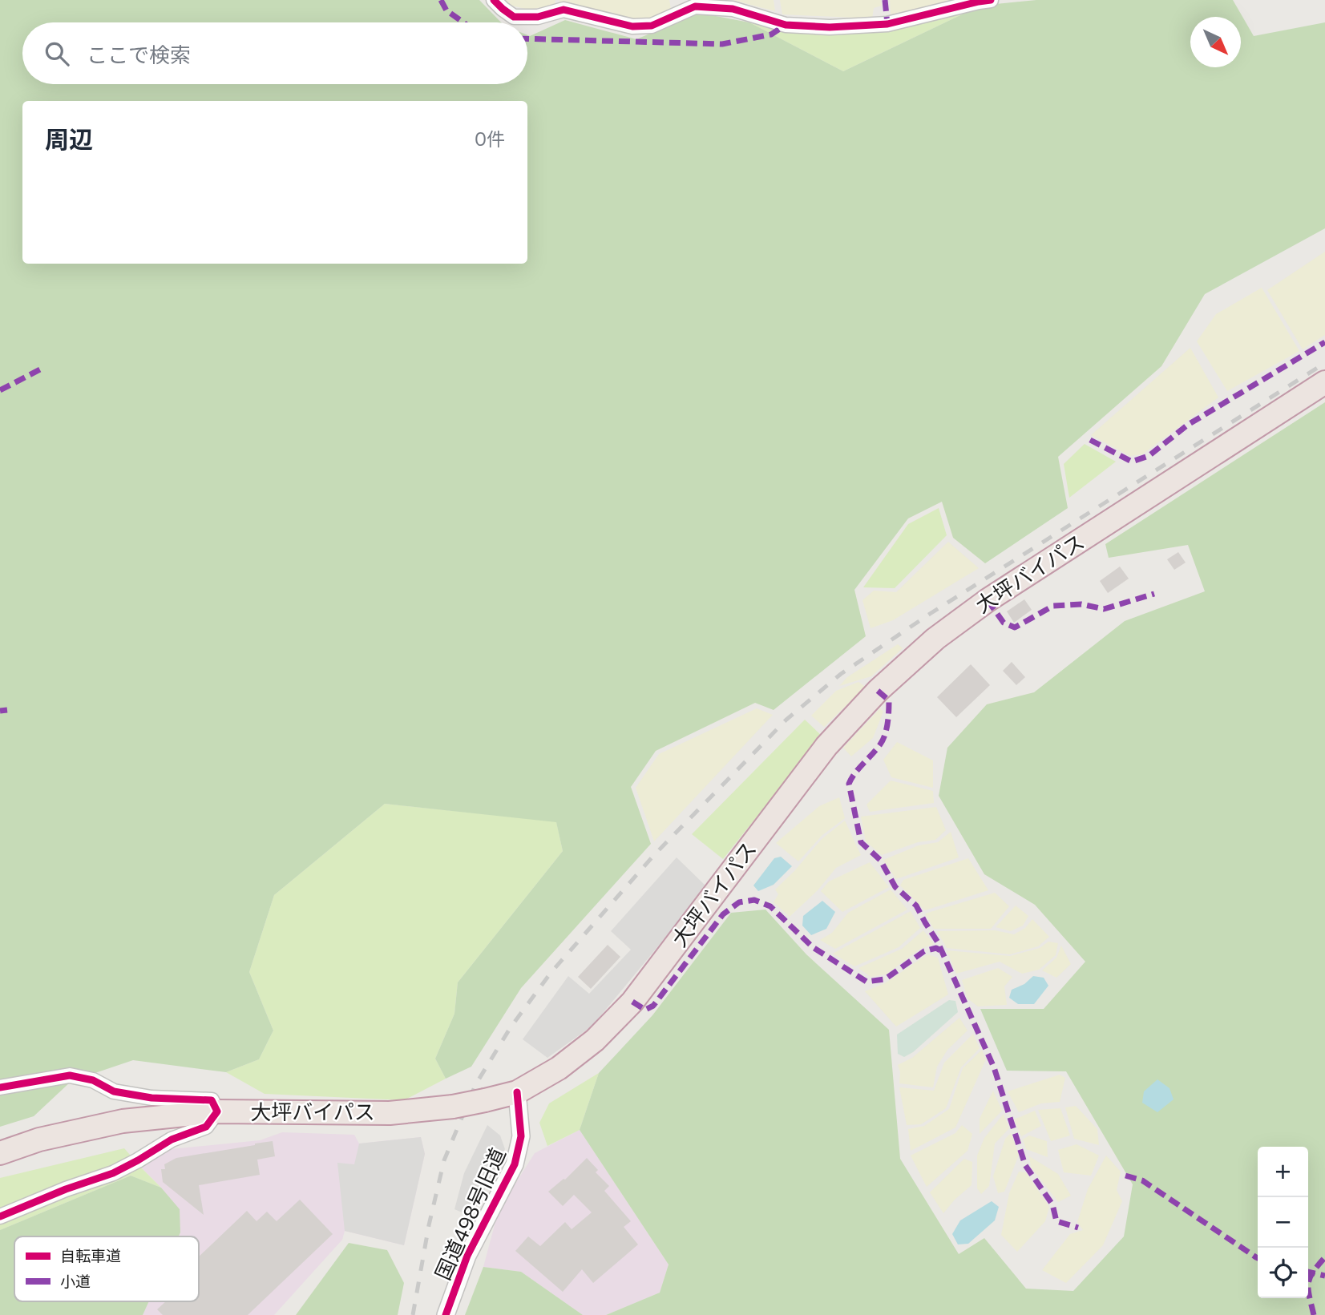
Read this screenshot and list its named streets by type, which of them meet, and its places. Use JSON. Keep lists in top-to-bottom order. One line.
{"streets":{"highway":["大坪バイパス"],"street":["国道498号旧道"]},"crossings":[["大坪バイパス","国道498号旧道"]],"legend":["自転車道","小道"],"north":"bottom right","page":{"search":"ここで検索","heading":["周辺","0件"],"map_buttons":["+","−"]}}
